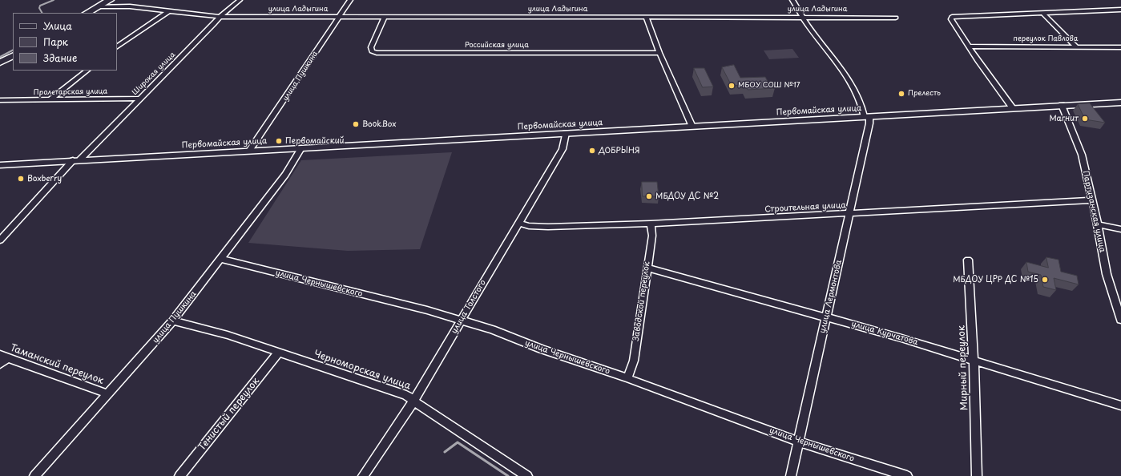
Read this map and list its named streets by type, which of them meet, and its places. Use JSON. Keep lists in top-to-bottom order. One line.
{"streets":{"street":["улица Ладыгина","переулок Павлова","Российская улица","Широкая улица","улица Пушкина","Пролетарская улица","Первомайская улица","Строительная улица","Партизанская улица","улица Чернышевского","улица Лермонтова","Заводской переулок","улица Толстого","улица Курчатова","Таманский переулок","Мирный переулок","Черноморская улица","Тенистый переулок"]},"crossings":[["улица Ладыгина","Российская улица"],["улица Ладыгина","Широкая улица"],["улица Ладыгина","улица Пушкина"],["улица Ладыгина","улица Лермонтова"],["Широкая улица","Пролетарская улица"],["Широкая улица","Первомайская улица"],["улица Пушкина","Первомайская улица"],["улица Пушкина","улица Чернышевского"],["улица Пушкина","Таманский переулок"],["улица Пушкина","Черноморская улица"],["Первомайская улица","Партизанская улица"],["Первомайская улица","улица Лермонтова"],["Первомайская улица","улица Толстого"],["Строительная улица","Партизанская улица"],["Строительная улица","улица Лермонтова"],["Строительная улица","Заводской переулок"],["Строительная улица","улица Толстого"],["улица Чернышевского","улица Лермонтова"],["улица Чернышевского","Заводской переулок"],["улица Чернышевского","улица Толстого"],["улица Лермонтова","улица Курчатова"],["Заводской переулок","улица Курчатова"],["улица Толстого","Черноморская улица"],["улица Курчатова","Мирный переулок"],["Черноморская улица","Тенистый переулок"]],"places":["МБОУ СОШ №17","Прелесть","Магнит","BookBox","Первомайский","ДОБРЫНЯ","Boxberry","МБДОУ ДС №2","МБДОУ ЦРР ДС №15"],"legend":["Улица","Парк","Здание"]}
